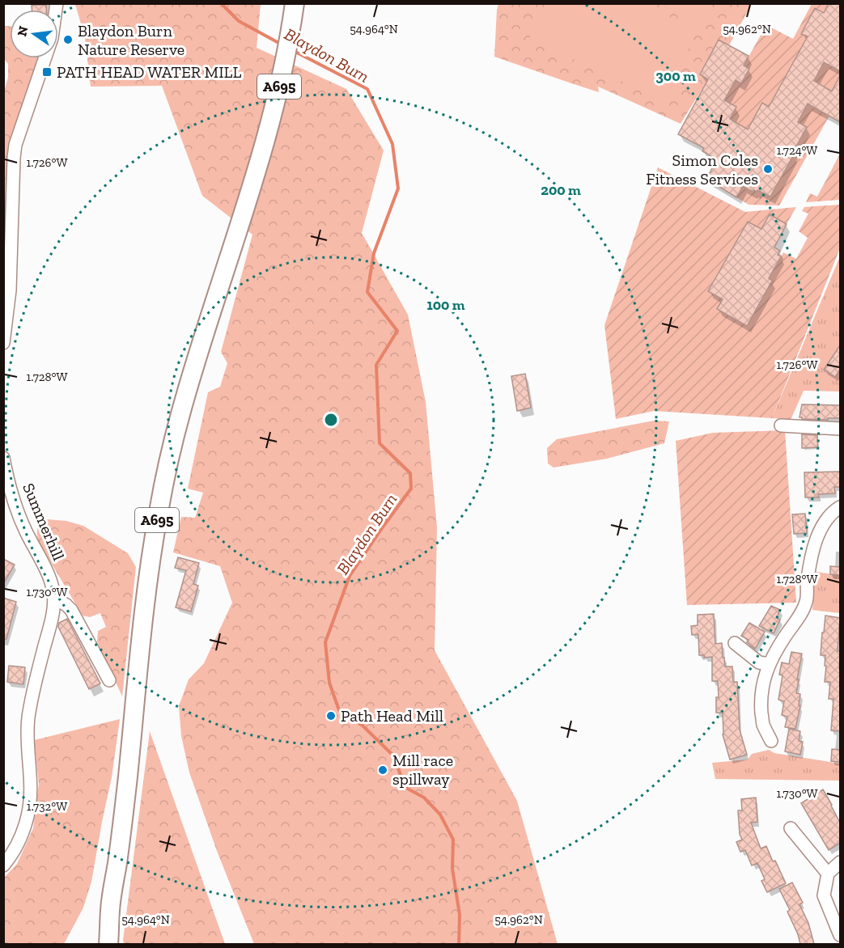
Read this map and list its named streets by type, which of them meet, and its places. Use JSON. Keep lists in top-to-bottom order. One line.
{"streets":{"main road":["A695"],"street":["Summerhill"]},"water":["Blaydon Burn"],"places":{"other":["Blaydon Burn Nature Reserve","Simon Coles Fitness Services","Path Head Mill","Mill race spillway"],"transit":["PATH HEAD WATER MILL"]},"north":"left","coordinates":["54.964°N","54.962°N","1.724°W","1.726°W","1.728°W","1.730°W","1.732°W"],"rings":["300 m","200 m","100 m"]}
